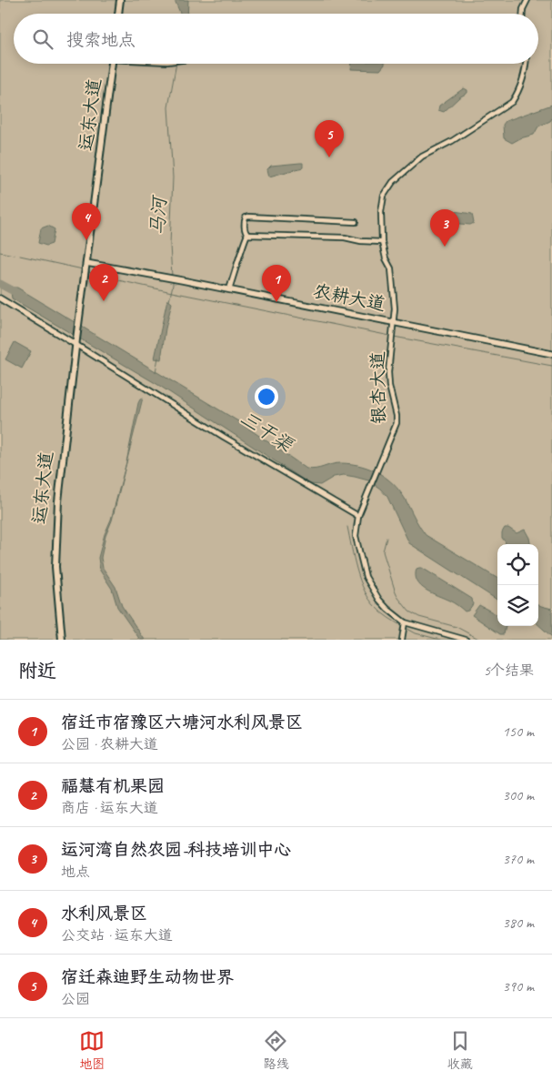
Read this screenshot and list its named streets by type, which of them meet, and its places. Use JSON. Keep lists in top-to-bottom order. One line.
{"streets":{"main road":["运东大道"],"street":["农耕大道","银杏大道"]},"crossings":[["运东大道","农耕大道"],["农耕大道","银杏大道"]],"water":["马河","三干渠"],"page":{"search":"搜索地点","pins":["5","4","3","2","1"],"heading":["附近","5个结果"],"list":[{"mark":"1","name":"宿迁市宿豫区六塘河水利风景区","note":"公园 · 农耕大道","value":"150 m"},{"mark":"2","name":"福慧有机果园","note":"商店 · 运东大道","value":"300 m"},{"mark":"3","name":"运河湾自然农园-科技培训中心","note":"地点","value":"370 m"},{"mark":"4","name":"水利风景区","note":"公交站 · 运东大道","value":"380 m"},{"mark":"5","name":"宿迁森迪野生动物世界","note":"公园","value":"390 m"}],"nav":["地图","路线","收藏"]}}
